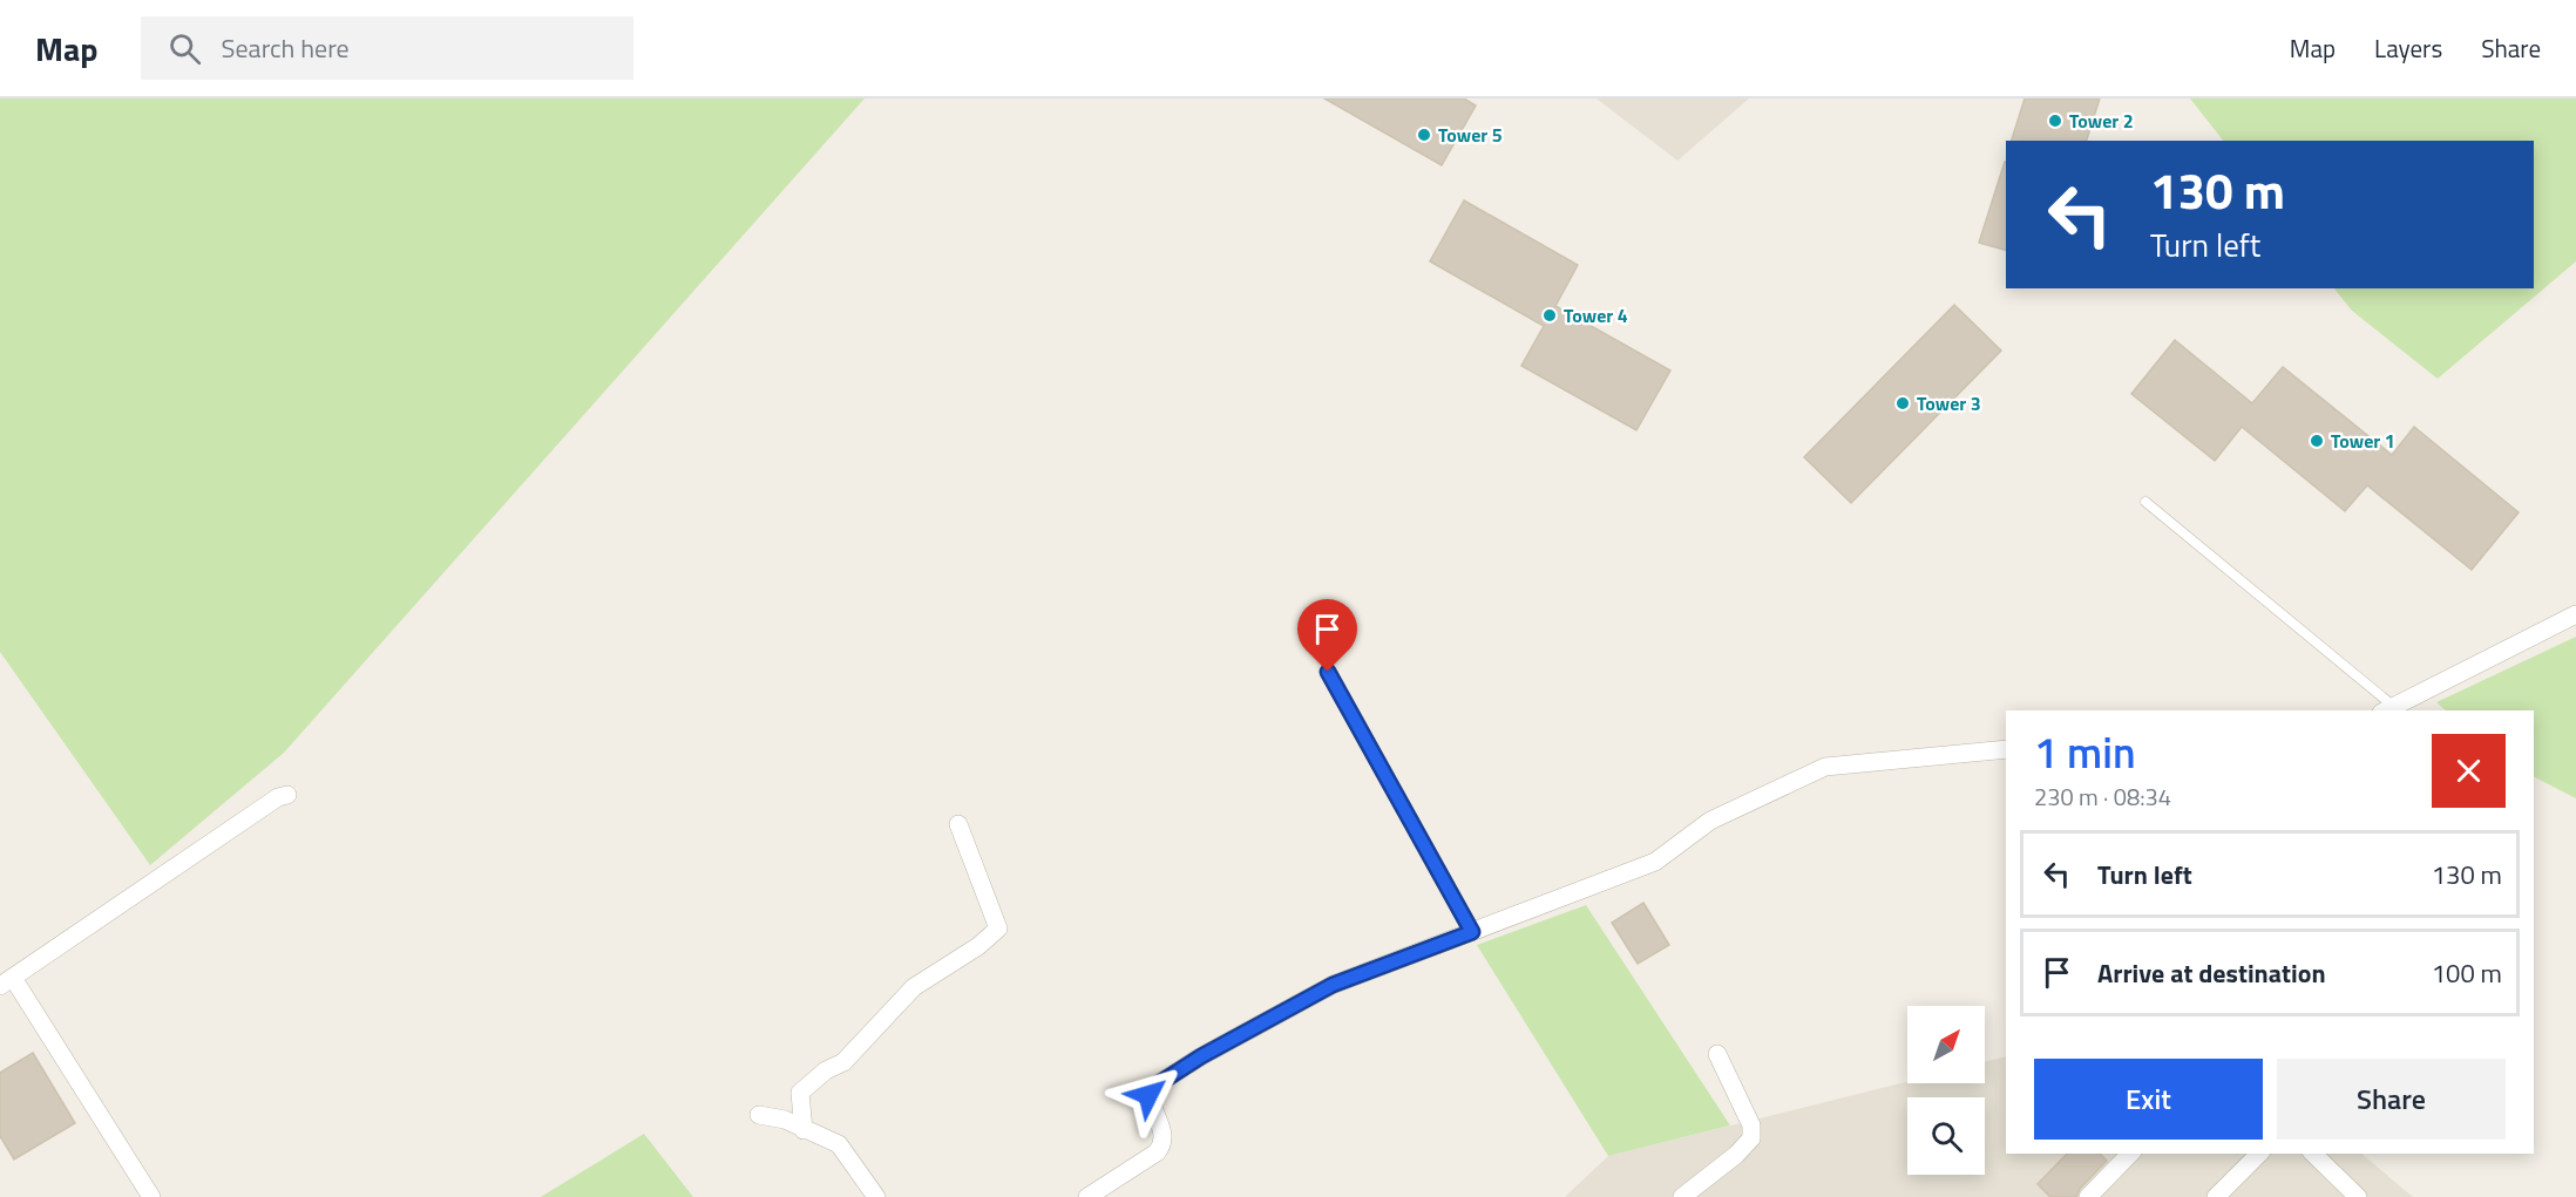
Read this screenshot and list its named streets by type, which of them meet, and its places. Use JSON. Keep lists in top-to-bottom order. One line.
{"places":["Tower 2","Tower 5","Tower 4","Tower 3","Tower 1"],"north":"top right","page":{"header":"Map","search":"Search here","nav":["Map","Layers","Share"],"turn":["130 m","Turn left"],"heading":["1 min","230 m · 08:34"],"list":[{"name":"Turn left","value":"130 m"},{"name":"Arrive at destination","value":"100 m"}],"buttons":["Exit","Share"]}}
